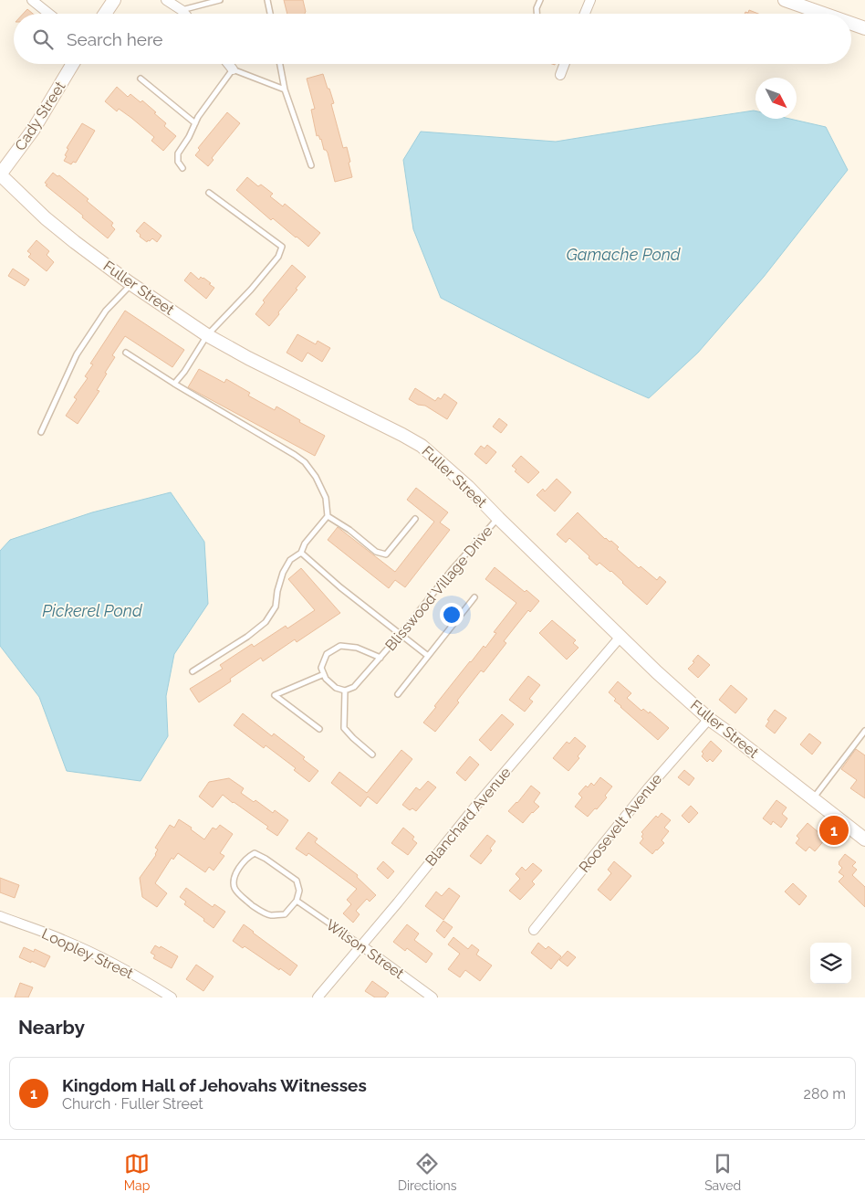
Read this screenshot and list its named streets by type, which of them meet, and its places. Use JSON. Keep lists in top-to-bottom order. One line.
{"streets":{"street":["Cady Street","Fuller Street","Blanchard Avenue","Roosevelt Avenue","Wilson Street","Loopley Street"],"lane":["Blisswood Village Drive"]},"crossings":[["Cady Street","Fuller Street"],["Fuller Street","Blisswood Village Drive"],["Fuller Street","Blanchard Avenue"],["Fuller Street","Roosevelt Avenue"],["Blanchard Avenue","Wilson Street"]],"water":["Gamache Pond","Pickerel Pond"],"north":"bottom right","page":{"search":"Search here","pins":"1","heading":"Nearby","list":[{"mark":"1","name":"Kingdom Hall of Jehovahs Witnesses","note":"Church · Fuller Street","value":"280 m"}],"nav":["Map","Directions","Saved"]}}
